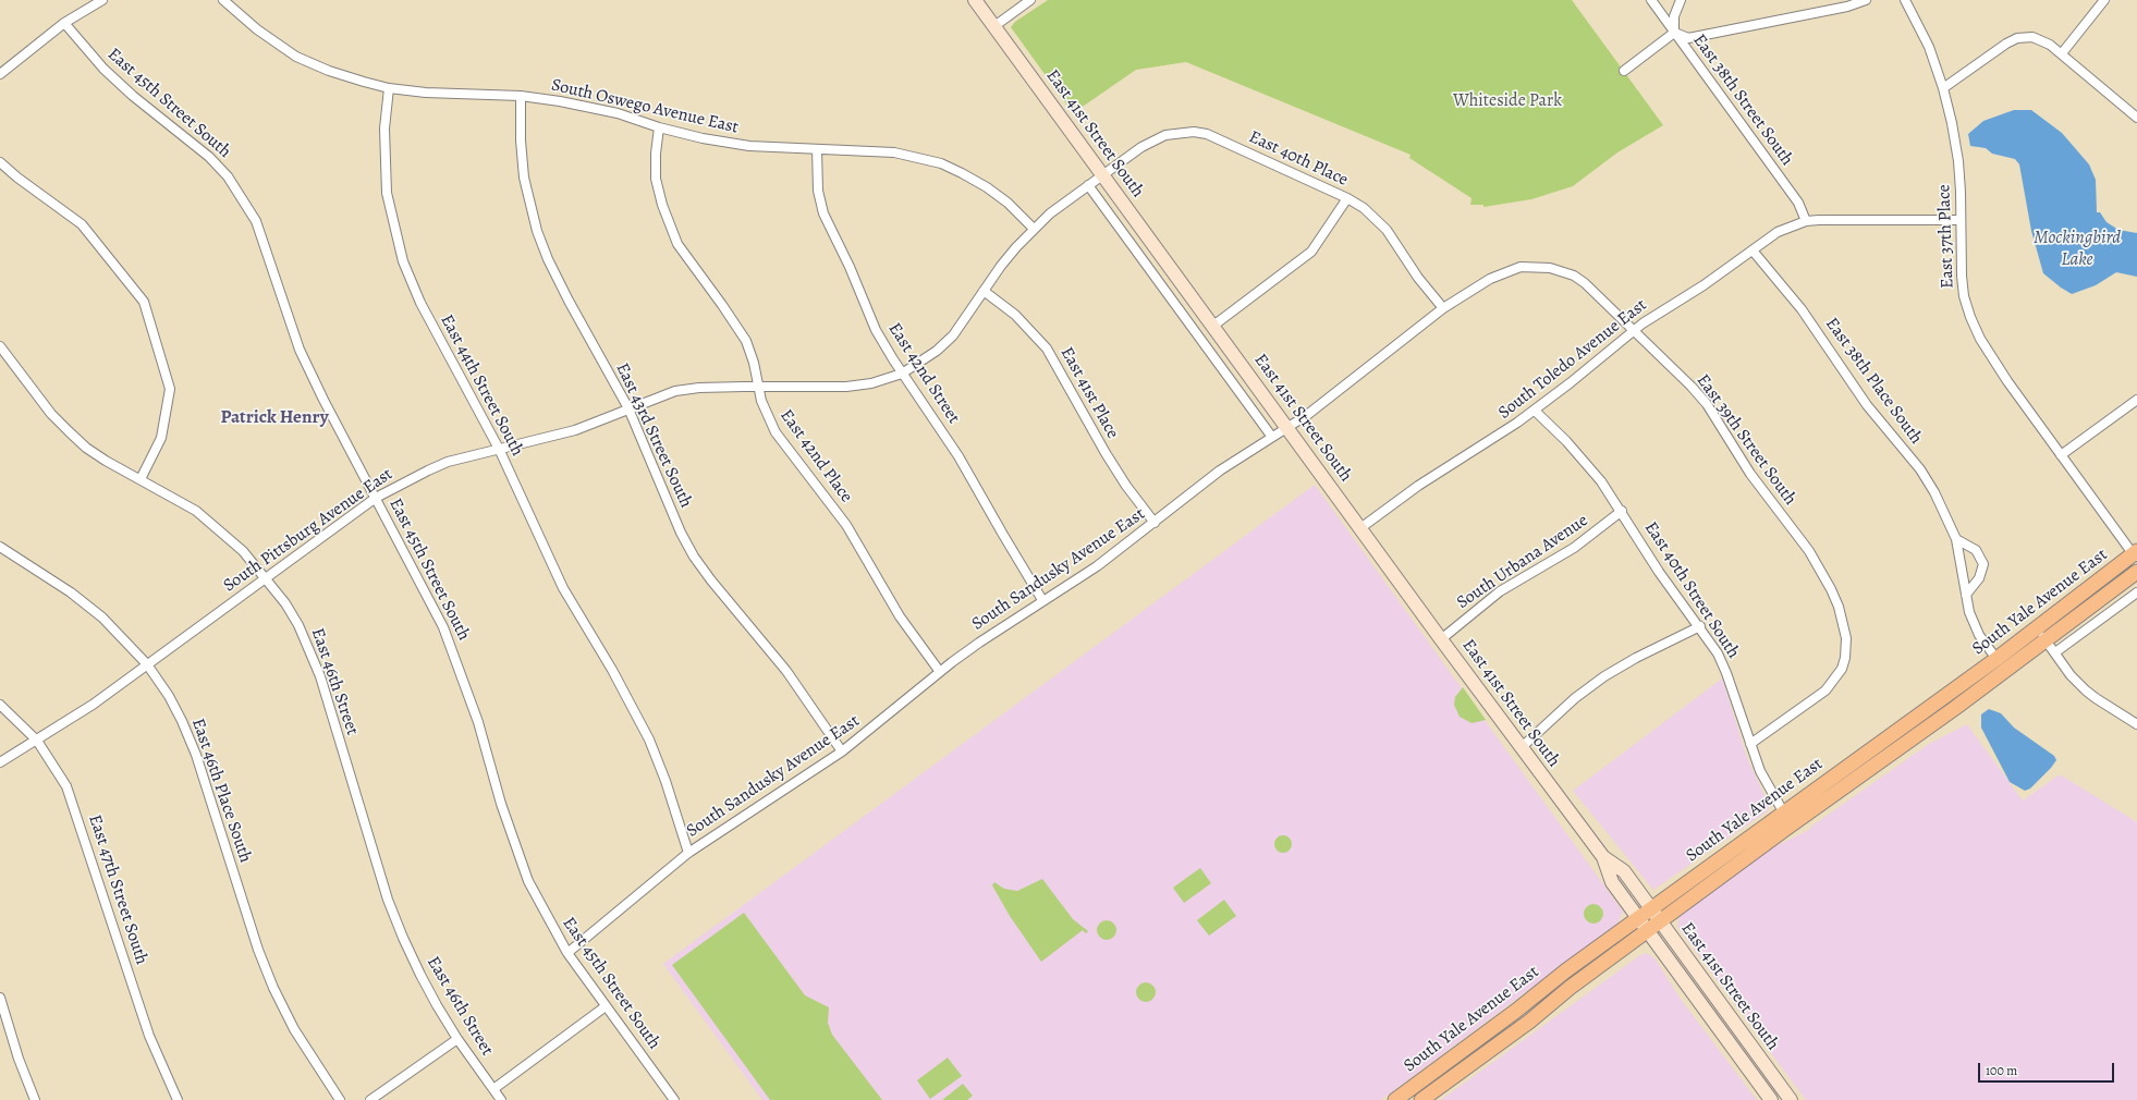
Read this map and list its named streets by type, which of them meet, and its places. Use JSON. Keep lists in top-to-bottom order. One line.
{"streets":{"main road":["East 41st Street South","South Yale Avenue East"],"street":["East 38th Street South","East 45th Street South","South Oswego Avenue East","East 40th Place","East 37th Place","South Toledo Avenue East","East 42nd Street","East 38th Place South","East 44th Street South","East 41st Place","East 43rd Street South","East 39th Street South","East 42nd Place","South Pittsburg Avenue East","South Urbana Avenue","South Sandusky Avenue East","East 40th Street South","East 46th Street","East 46th Place South","East 47th Street South"]},"crossings":[["East 38th Street South","South Toledo Avenue East"],["East 45th Street South","South Pittsburg Avenue East"],["East 45th Street South","South Sandusky Avenue East"],["South Oswego Avenue East","East 42nd Street"],["South Oswego Avenue East","East 44th Street South"],["South Oswego Avenue East","East 43rd Street South"],["South Oswego Avenue East","East 42nd Place"],["South Oswego Avenue East","South Pittsburg Avenue East"],["East 41st Street South","East 40th Place"],["East 41st Street South","South Toledo Avenue East"],["East 41st Street South","South Pittsburg Avenue East"],["East 41st Street South","South Urbana Avenue"],["East 41st Street South","South Sandusky Avenue East"],["East 41st Street South","South Yale Avenue East"],["East 40th Place","South Pittsburg Avenue East"],["East 40th Place","South Sandusky Avenue East"],["East 37th Place","South Yale Avenue East"],["South Toledo Avenue East","East 38th Place South"],["South Toledo Avenue East","East 39th Street South"],["South Toledo Avenue East","East 40th Street South"],["East 42nd Street","South Pittsburg Avenue East"],["East 42nd Street","South Sandusky Avenue East"],["East 38th Place South","South Yale Avenue East"],["East 44th Street South","South Pittsburg Avenue East"],["East 44th Street South","South Sandusky Avenue East"],["East 41st Place","South Pittsburg Avenue East"],["East 41st Place","South Sandusky Avenue East"],["East 43rd Street South","South Pittsburg Avenue East"],["East 43rd Street South","South Sandusky Avenue East"],["East 39th Street South","South Sandusky Avenue East"],["East 39th Street South","East 40th Street South"],["East 42nd Place","South Pittsburg Avenue East"],["East 42nd Place","South Sandusky Avenue East"],["South Pittsburg Avenue East","East 46th Street"],["South Pittsburg Avenue East","East 46th Place South"],["South Pittsburg Avenue East","East 47th Street South"],["South Urbana Avenue","East 40th Street South"],["East 40th Street South","South Yale Avenue East"]],"districts":["Patrick Henry"],"water":["Mockingbird Lake"],"parks":["Whiteside Park"],"scale_bar":"100 m"}
